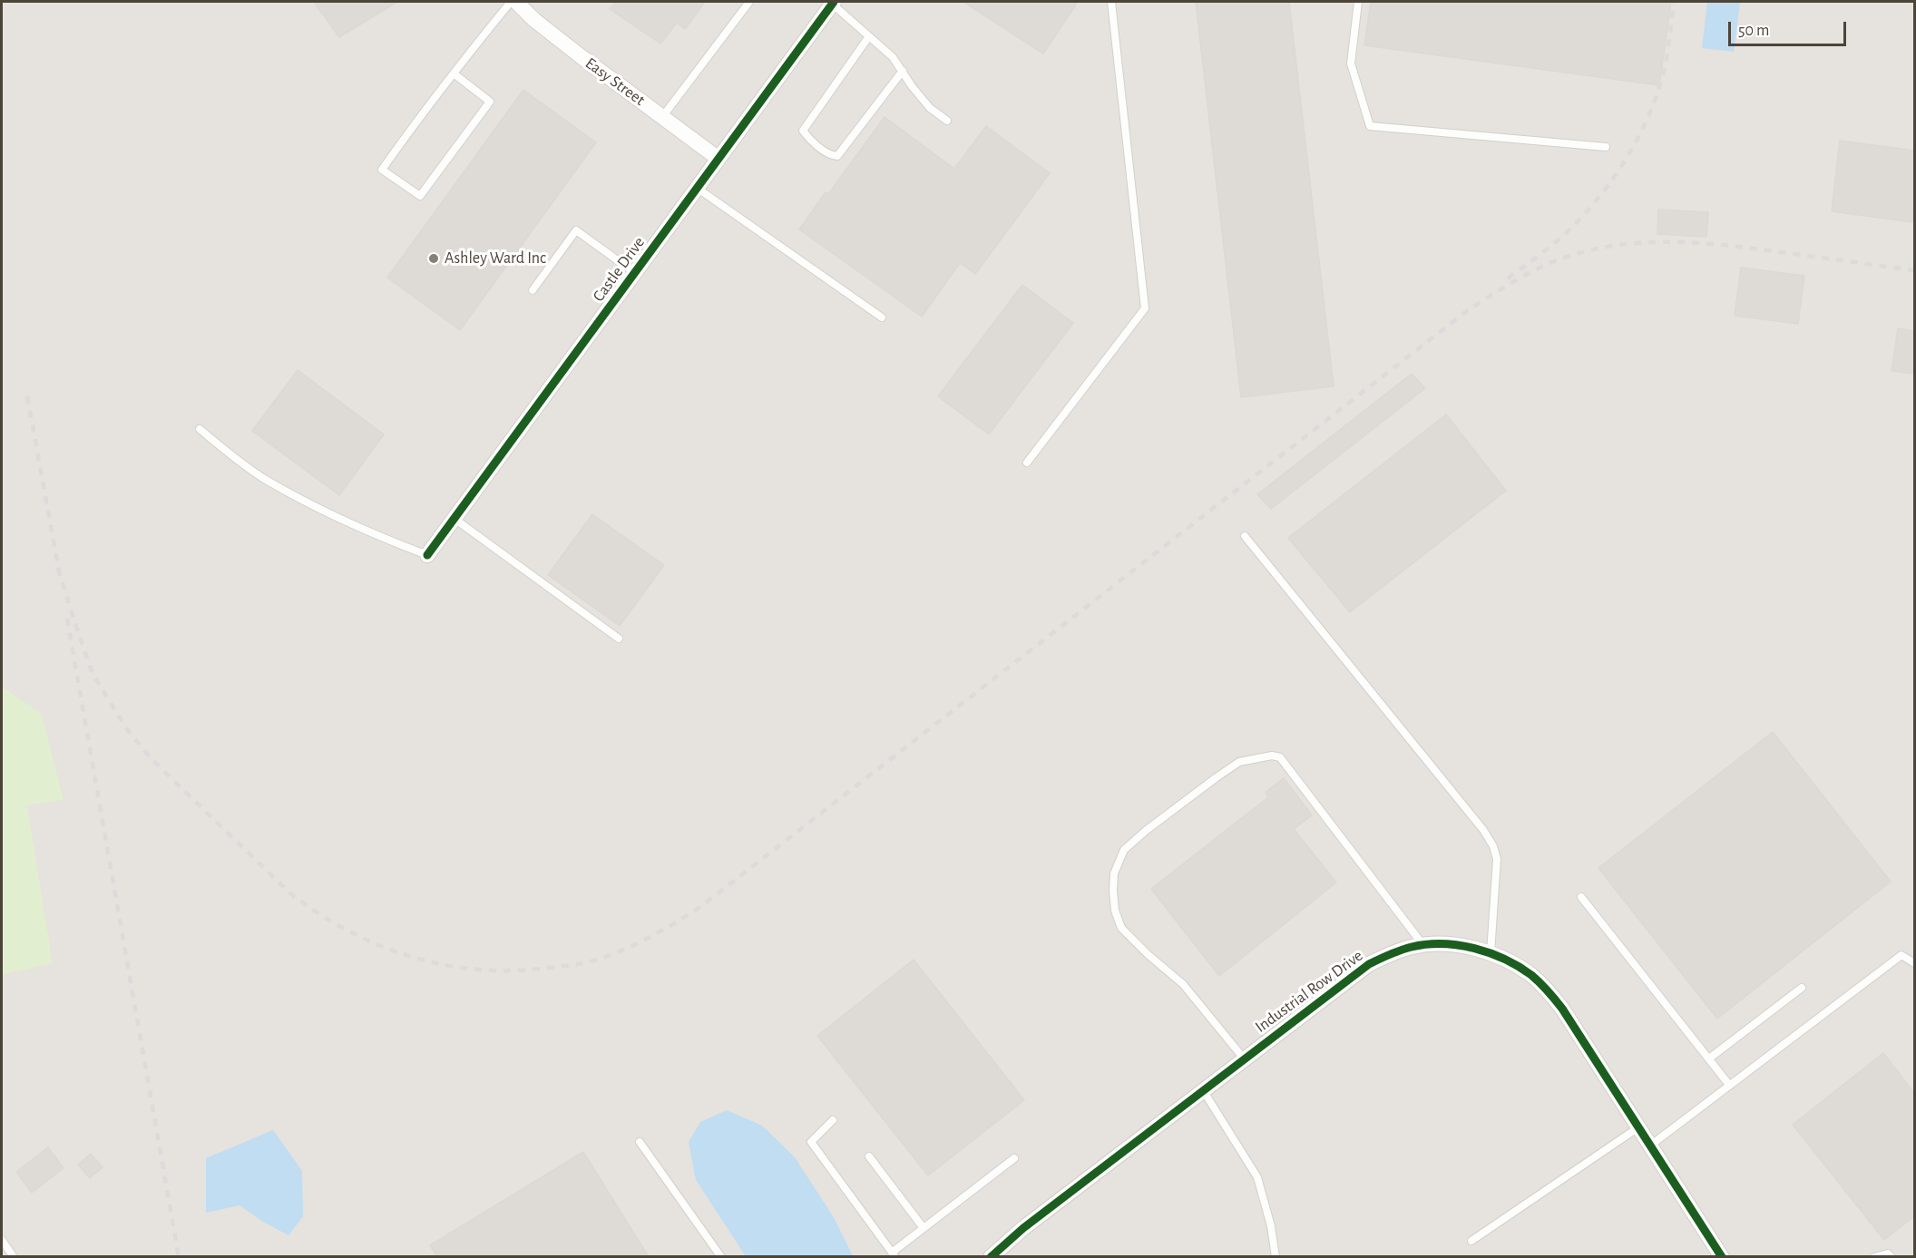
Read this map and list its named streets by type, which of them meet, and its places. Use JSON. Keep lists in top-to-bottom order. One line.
{"streets":{"street":["Easy Street","Castle Drive","Industrial Row Drive"]},"crossings":[["Easy Street","Castle Drive"]],"places":["Ashley Ward Inc"],"scale_bar":"50 m"}
